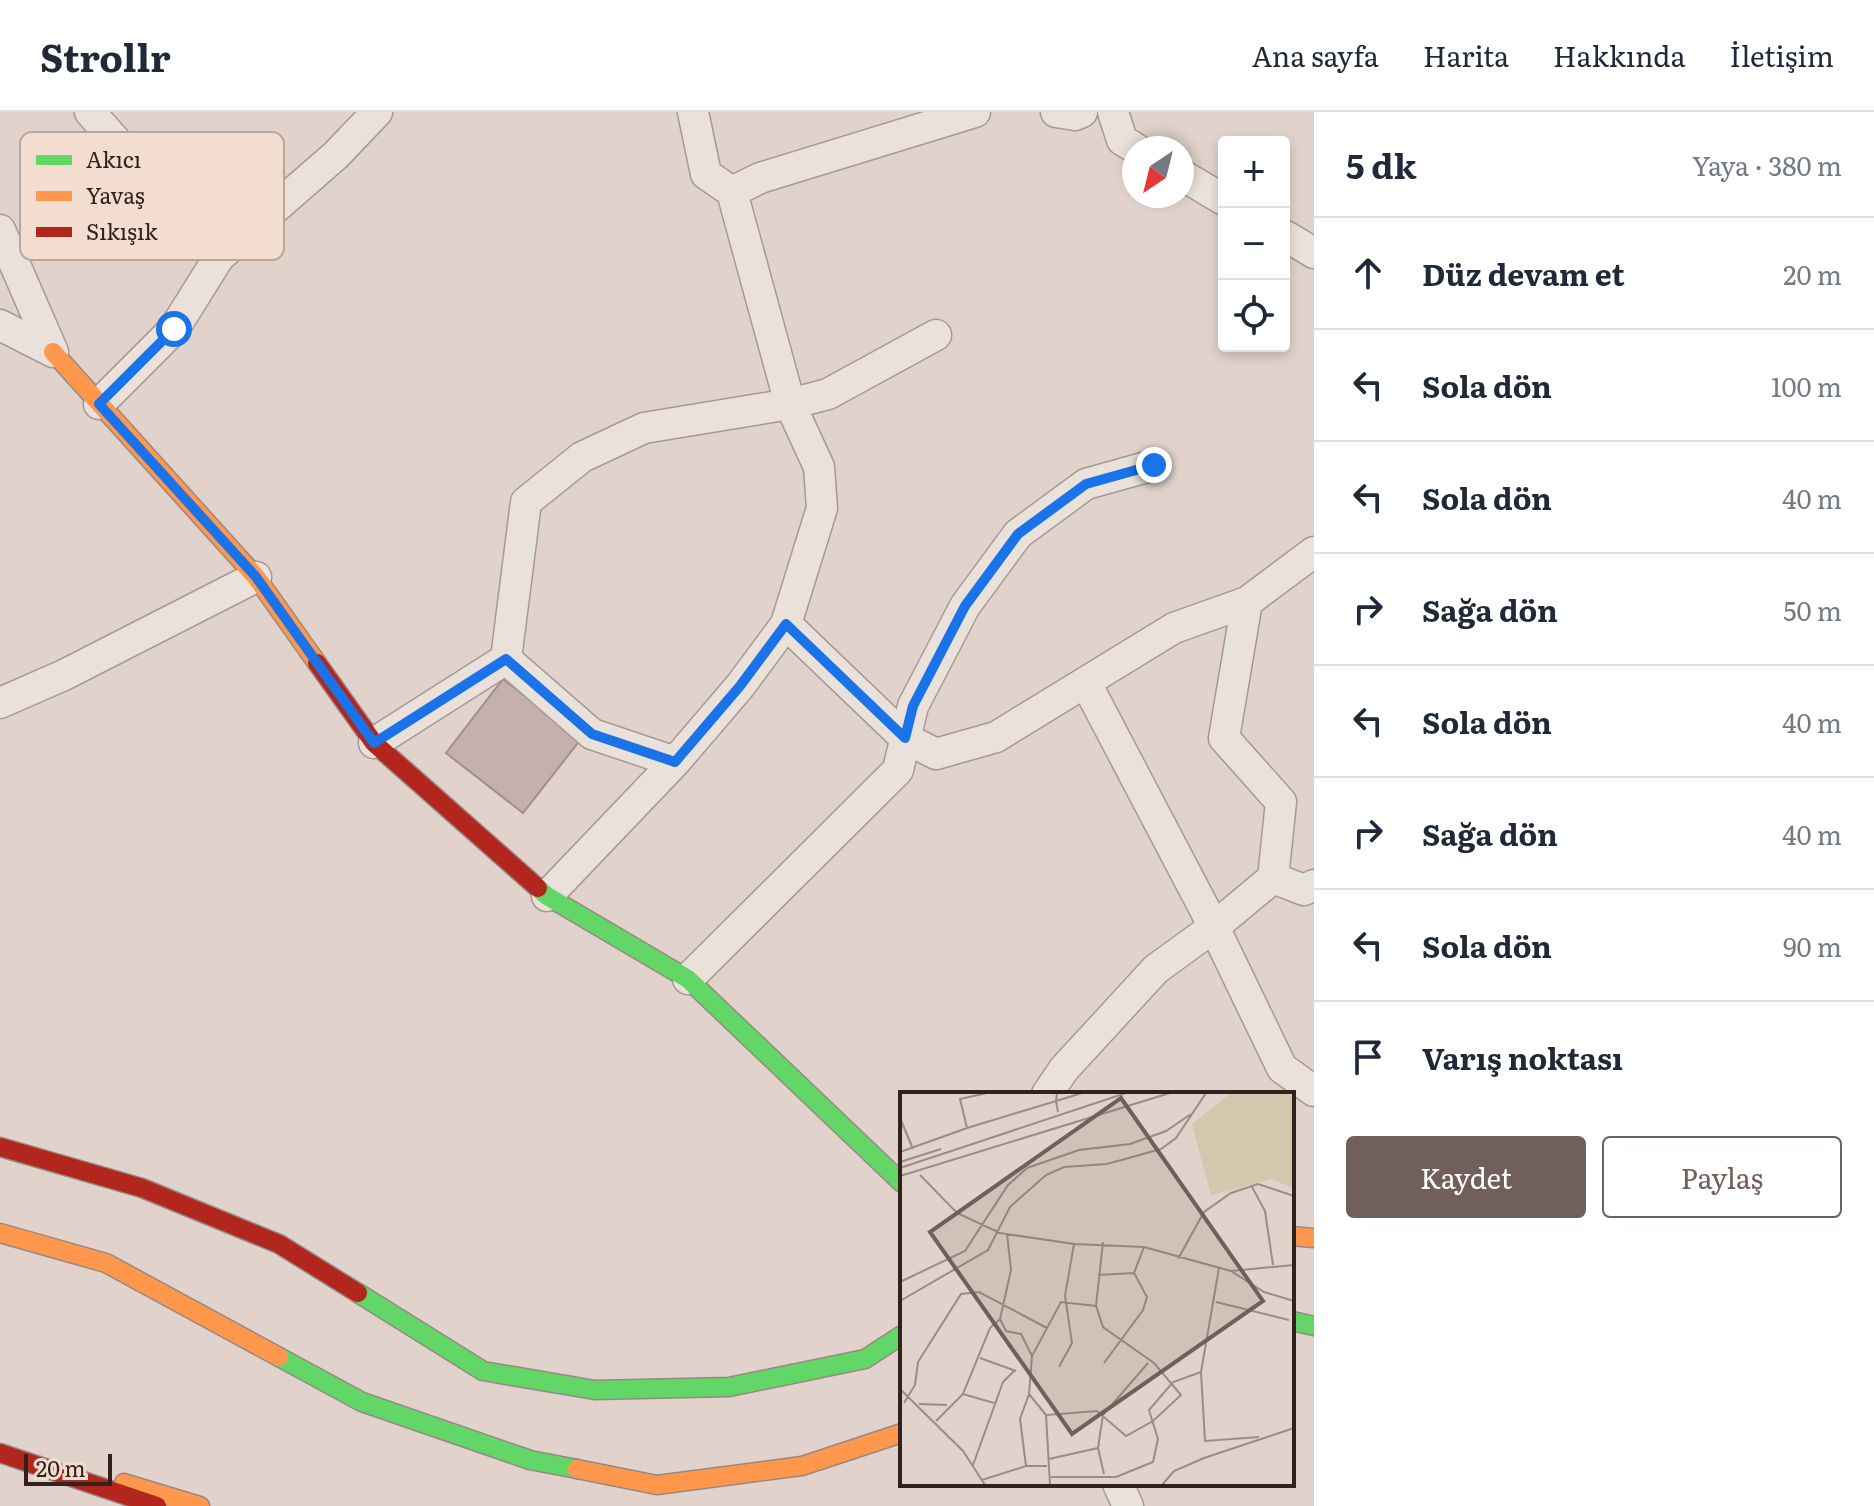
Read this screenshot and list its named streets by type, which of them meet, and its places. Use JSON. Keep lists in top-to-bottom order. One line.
{"legend":["Akıcı","Yavaş","Sıkışık"],"scale_bar":"20 m","north":"bottom left","page":{"header":"Strollr","nav":["Ana sayfa","Harita","Hakkında","İletişim"],"heading":["5 dk","Yaya · 380 m"],"map_buttons":["+","−"],"list":[["Düz devam et","20 m"],["Sola dön","100 m"],["Sola dön","40 m"],["Sağa dön","50 m"],["Sola dön","40 m"],["Sağa dön","40 m"],["Sola dön","90 m"],"Varış noktası"],"buttons":["Kaydet","Paylaş"],"scale":"20 m"}}
